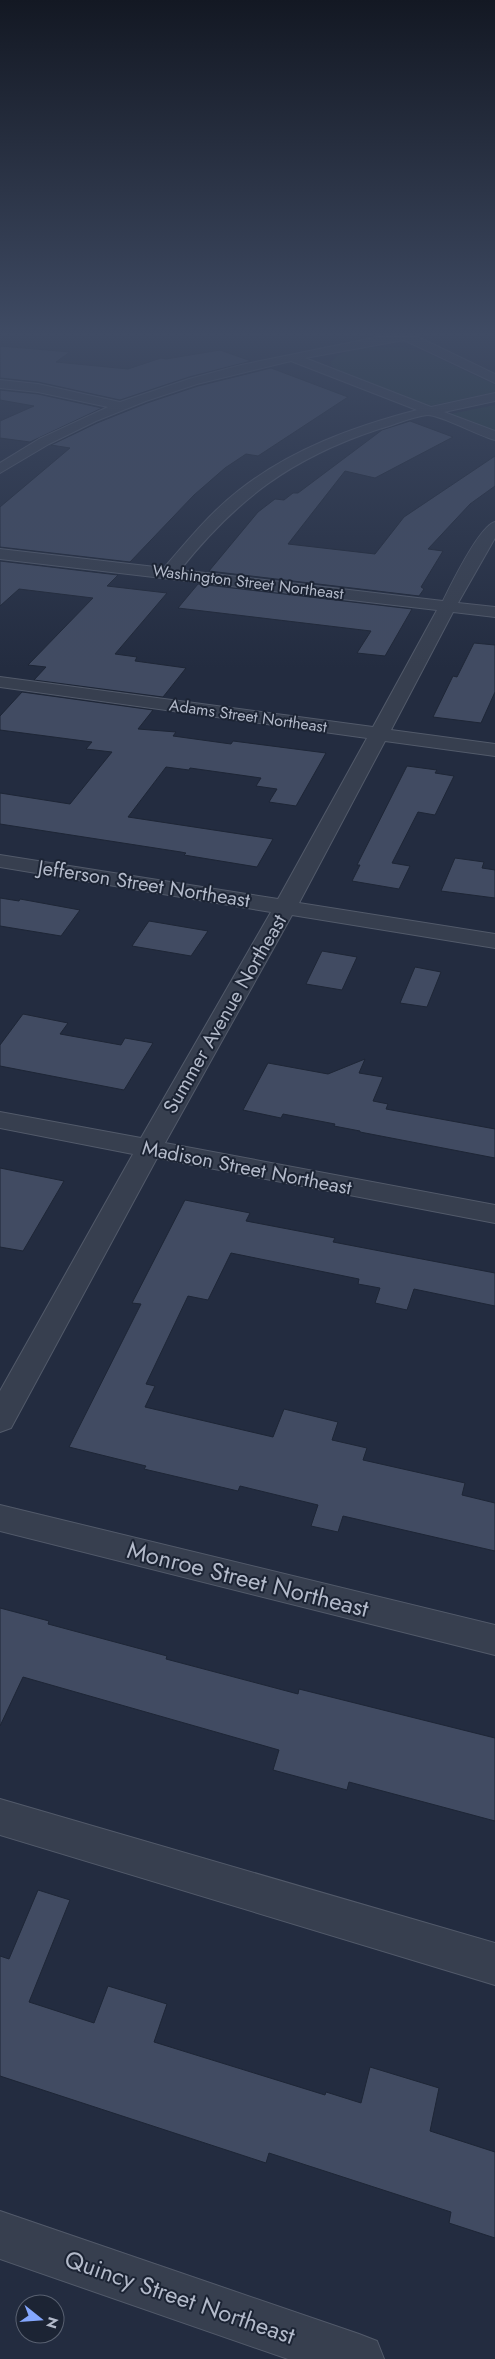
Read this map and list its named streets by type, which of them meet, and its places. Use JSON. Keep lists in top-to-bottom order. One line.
{"streets":{"street":["Washington Street Northeast","Adams Street Northeast","Jefferson Street Northeast","Summer Avenue Northeast","Madison Street Northeast","Monroe Street Northeast","Quincy Street Northeast"]},"crossings":[["Washington Street Northeast","Summer Avenue Northeast"],["Adams Street Northeast","Summer Avenue Northeast"],["Jefferson Street Northeast","Summer Avenue Northeast"],["Summer Avenue Northeast","Madison Street Northeast"]],"north":"right"}
